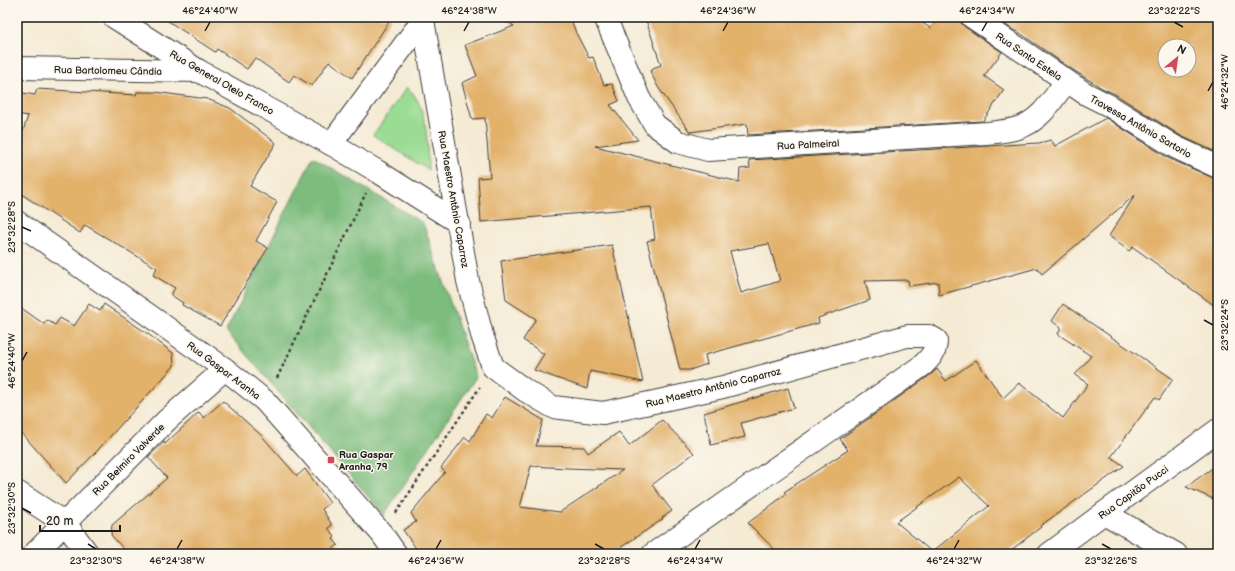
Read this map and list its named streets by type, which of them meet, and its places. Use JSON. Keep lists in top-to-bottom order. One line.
{"streets":{"street":["Rua Santa Estela","Rua Bartolomeu Cândia","Rua General Otelo Franco","Travessa Antônio Sartorio","Rua Palmeiral","Rua Maestro Antônio Caparroz","Rua Gaspar Aranha","Rua Belmiro Valverde","Rua Capitão Pucci"]},"crossings":[["Rua Santa Estela","Travessa Antônio Sartorio"],["Rua Santa Estela","Rua Palmeiral"],["Rua Bartolomeu Cândia","Rua General Otelo Franco"],["Rua General Otelo Franco","Rua Maestro Antônio Caparroz"],["Travessa Antônio Sartorio","Rua Palmeiral"],["Rua Gaspar Aranha","Rua Belmiro Valverde"]],"places":{"transit":["Rua Gaspar Aranha, 79"]},"scale_bar":"20 m","north":"top right","coordinates":["46°24'40\"W","46°24'38\"W","46°24'36\"W","46°24'34\"W","23°32'22\"S","46°24'32\"W","23°32'28\"S","23°32'24\"S","23°32'30\"S","23°32'26\"S"]}
